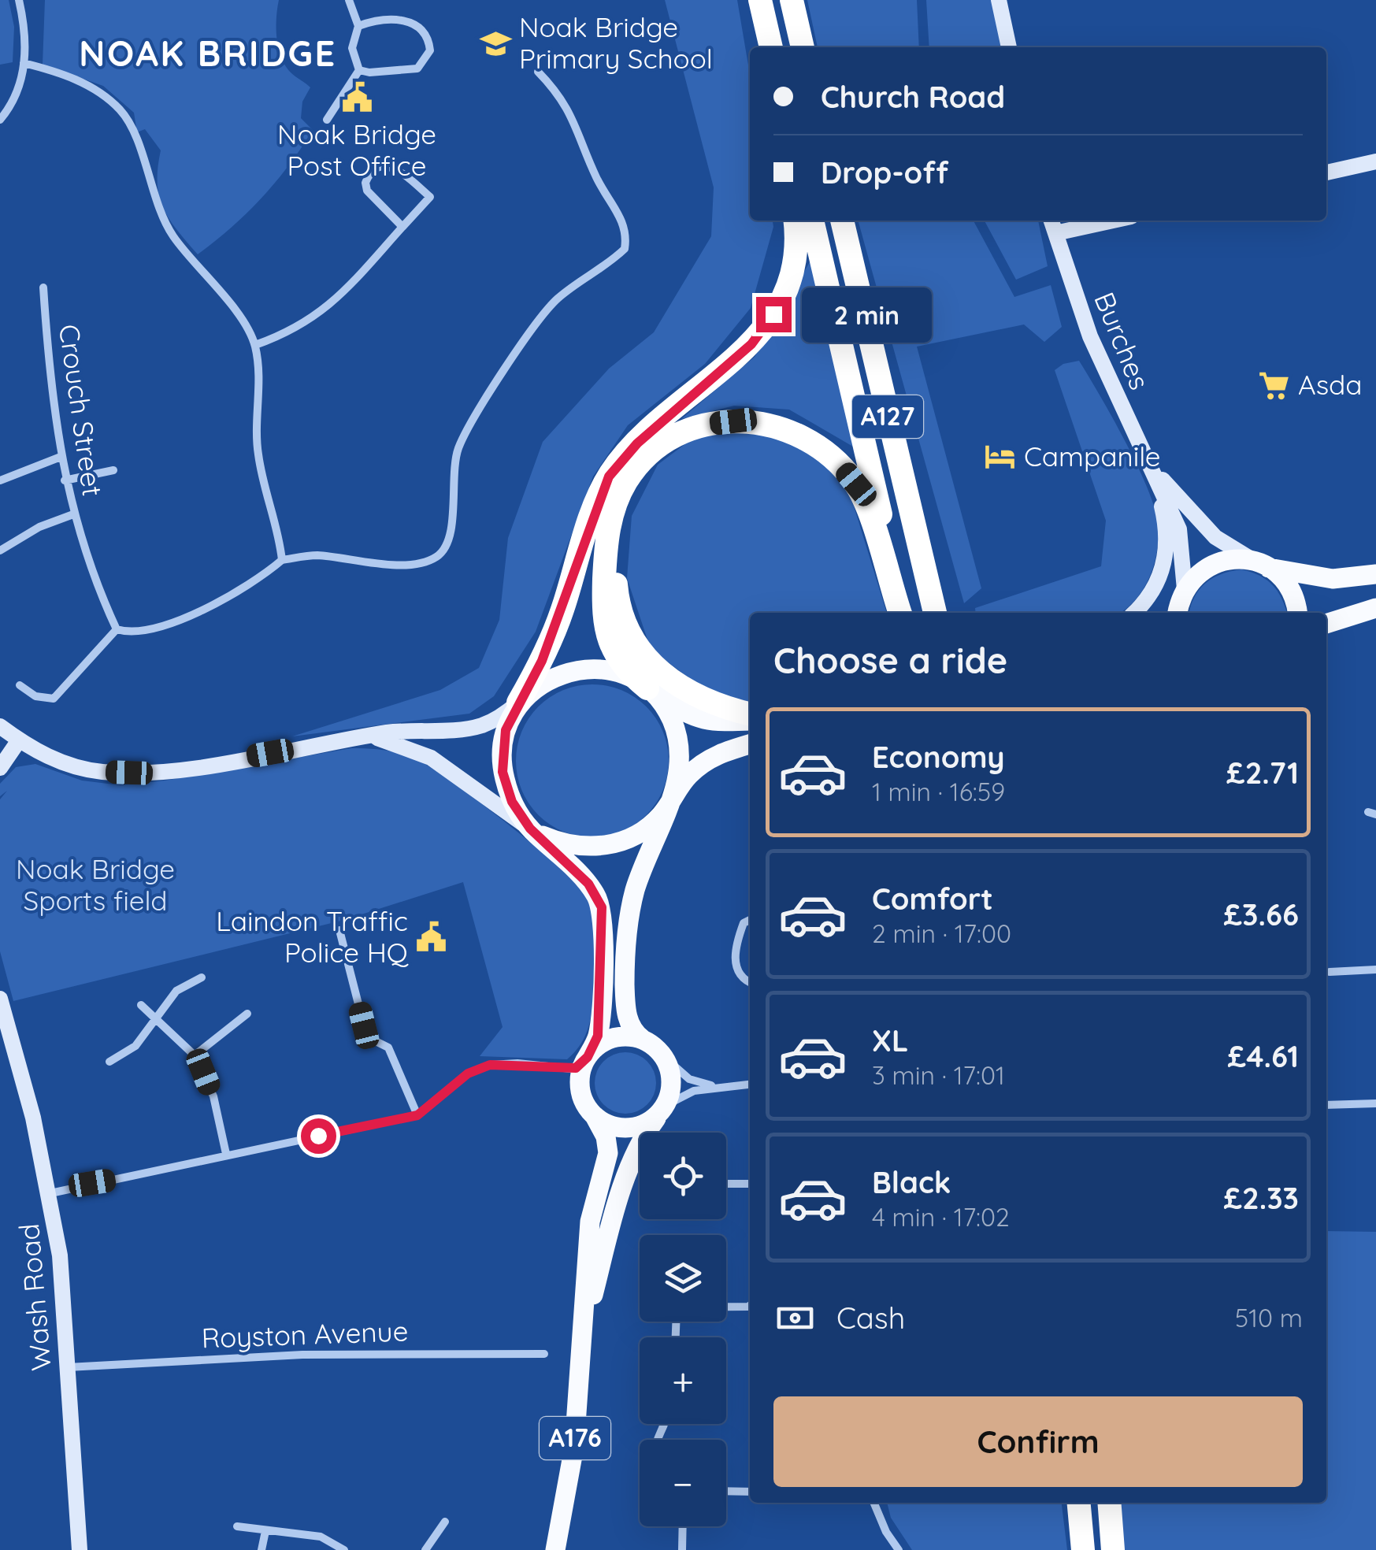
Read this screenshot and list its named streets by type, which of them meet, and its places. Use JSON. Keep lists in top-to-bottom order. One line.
{"streets":{"highway":["A127"],"main road":["A176"],"street":["Burches","Crouch Street","Wash Road","Royston Avenue"]},"crossings":[["Wash Road","Royston Avenue"]],"districts":["NOAK BRIDGE"],"parks":["Noak Bridge Sports field"],"places":{"school or university":["Noak Bridge Primary School"],"public building":["Noak Bridge Post Office","Laindon Traffic Police HQ"],"supermarket":["Asda"],"hotel":["Campanile"]},"page":{"banner":["Church Road","Drop-off"],"bubble":"2 min","heading":"Choose a ride","list":[{"name":"Economy","note":"1 min · 16:59","value":"£2.71"},{"name":"Comfort","note":"2 min · 17:00","value":"£3.66"},{"name":"XL","note":"3 min · 17:01","value":"£4.61"},{"name":"Black","note":"4 min · 17:02","value":"£2.33"}],"map_buttons":["+","−"],"pay":["Cash","510 m"],"buttons":"Confirm"}}
